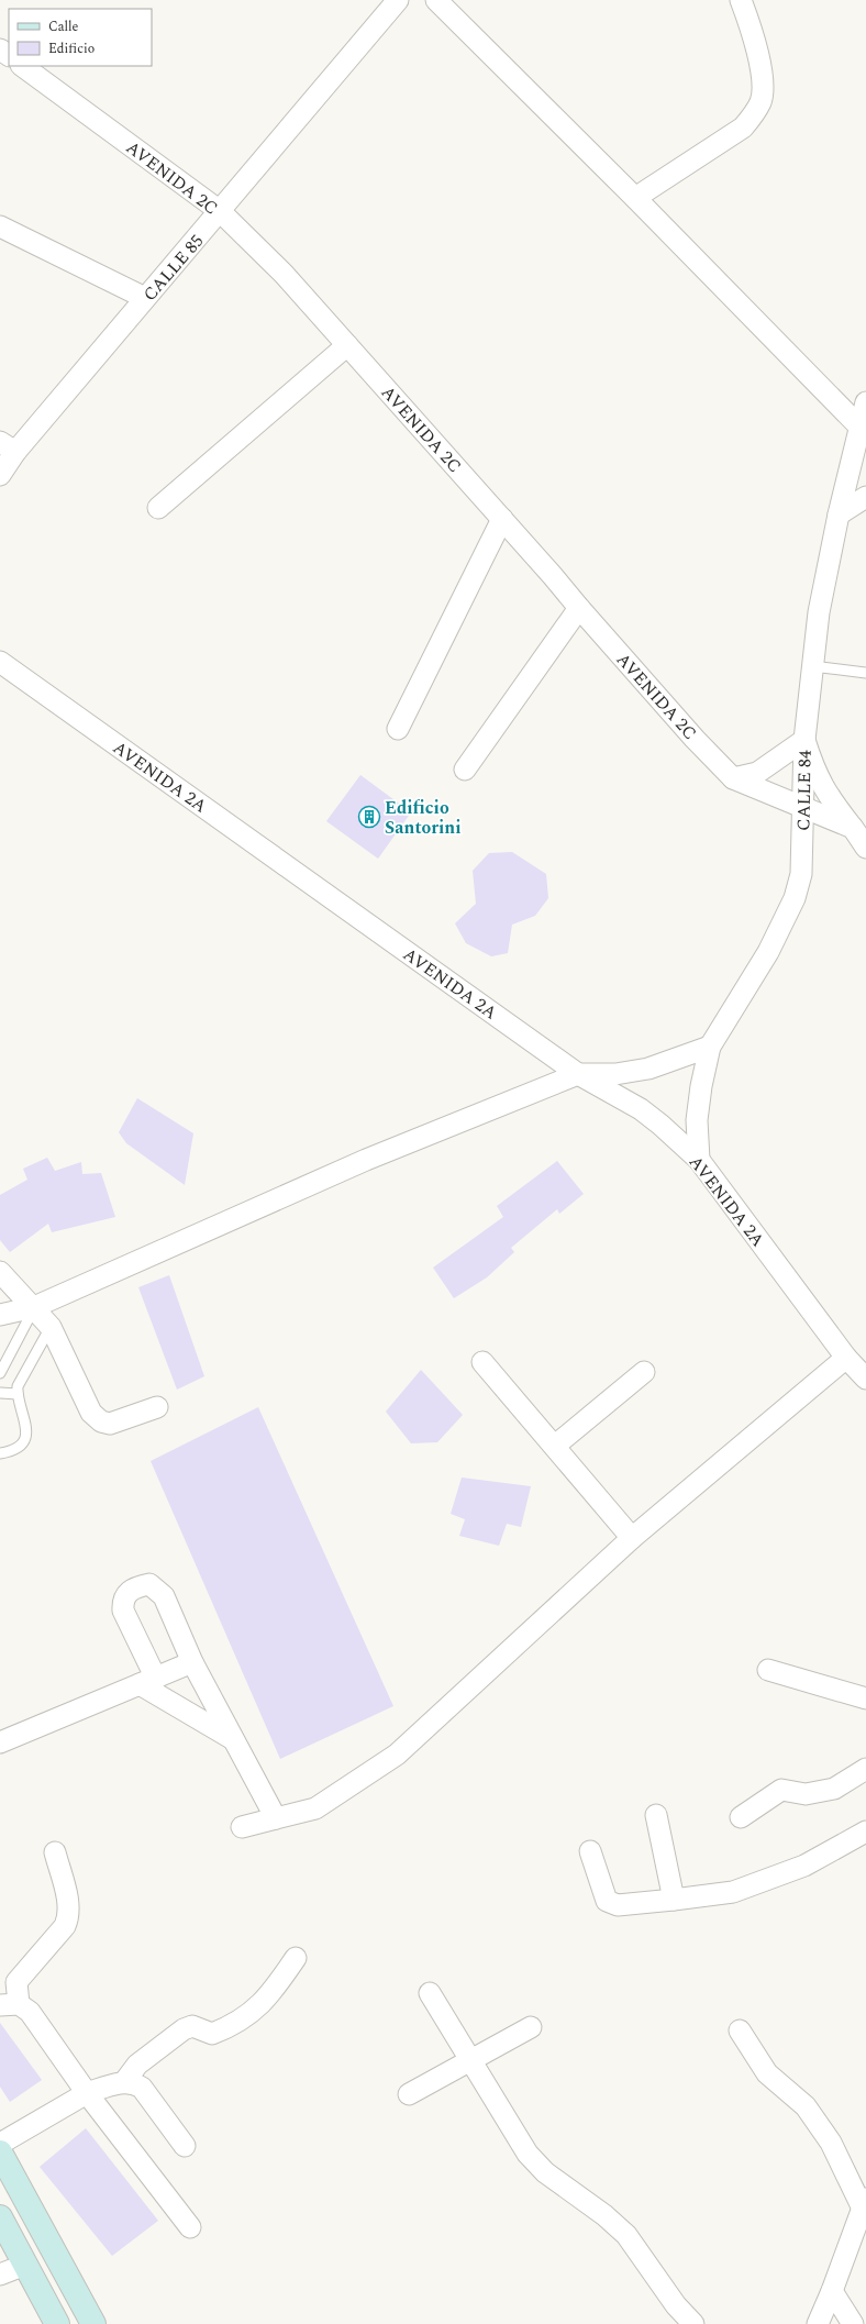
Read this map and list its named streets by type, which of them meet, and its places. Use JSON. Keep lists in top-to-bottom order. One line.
{"streets":{"street":["AVENIDA 2C","CALLE 85","AVENIDA 2A","CALLE 84"]},"crossings":[["AVENIDA 2C","CALLE 85"],["AVENIDA 2C","CALLE 84"],["AVENIDA 2A","CALLE 84"]],"places":{"building":["Edificio Santorini"]},"legend":["Calle","Edificio"]}
